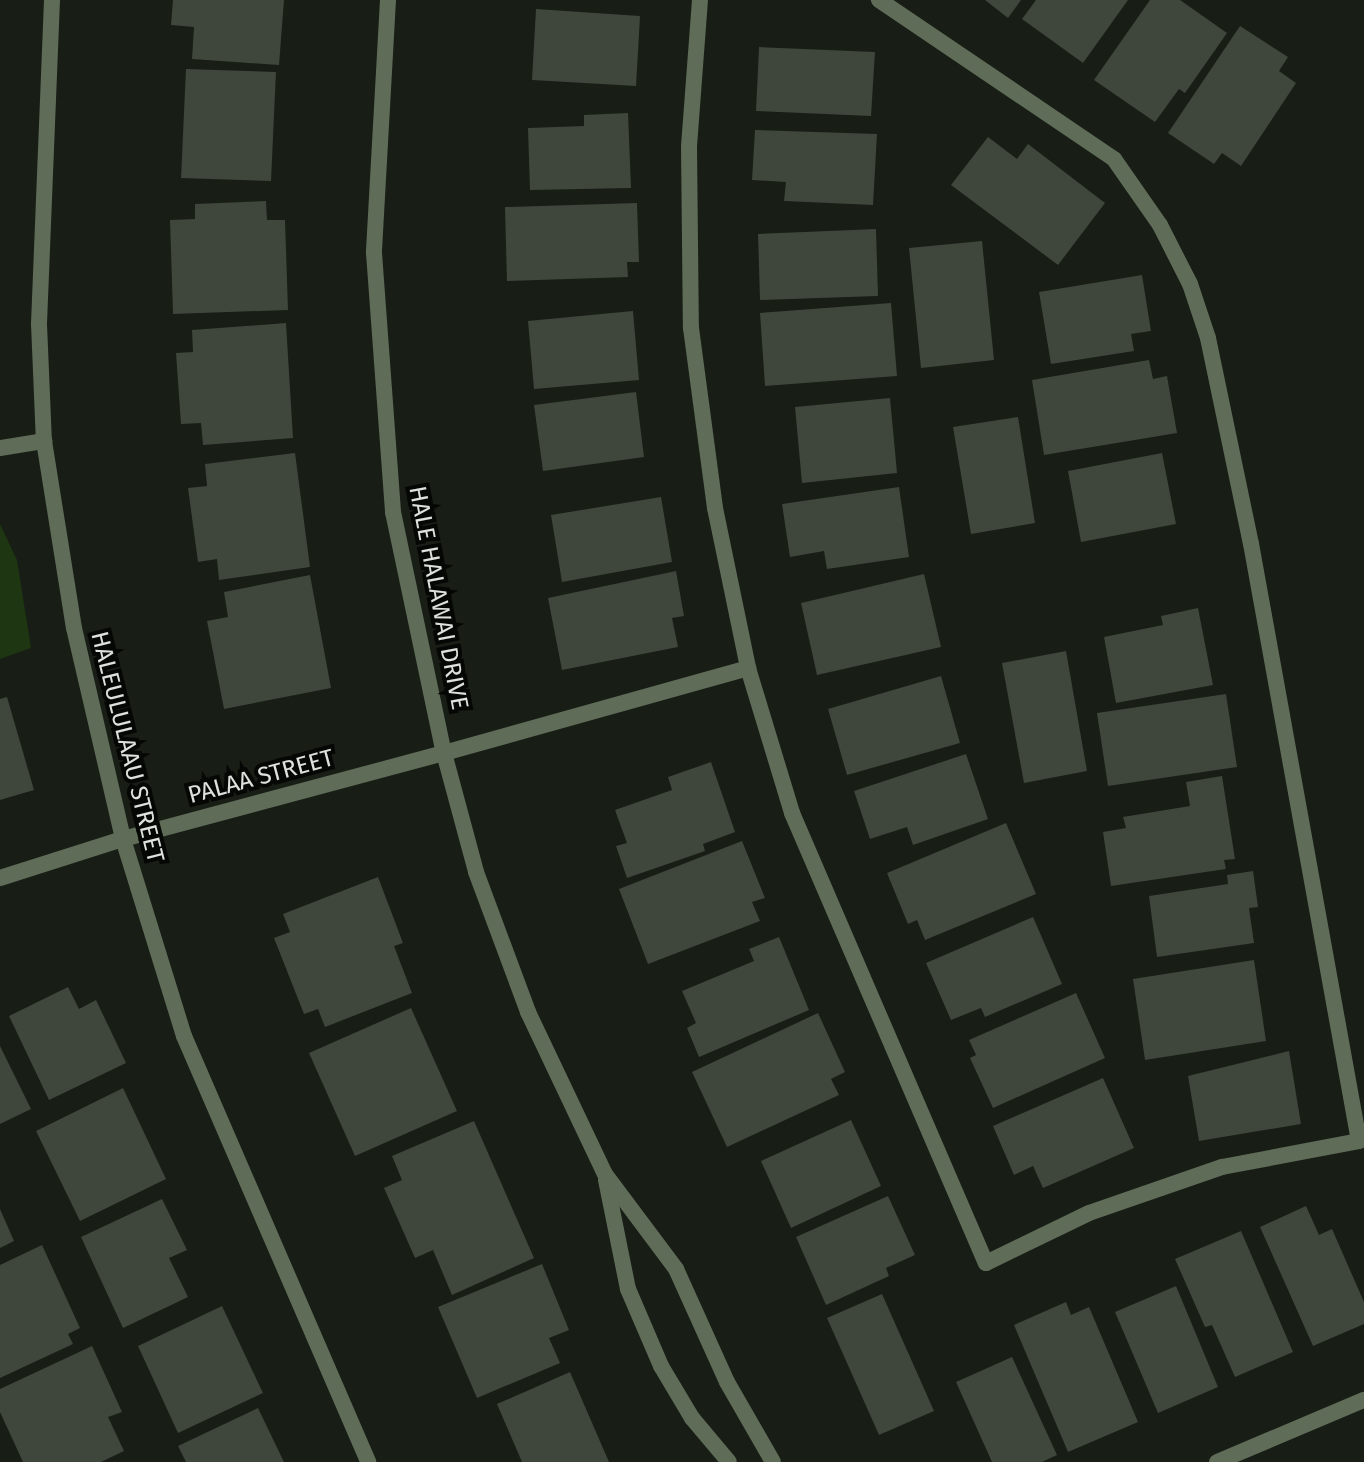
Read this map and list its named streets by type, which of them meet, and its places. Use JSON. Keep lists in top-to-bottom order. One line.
{"streets":{"street":["HALE HALAWAI DRIVE","HALEULULAAU STREET","PALAA STREET"]},"crossings":[["HALE HALAWAI DRIVE","PALAA STREET"],["HALEULULAAU STREET","PALAA STREET"]]}
